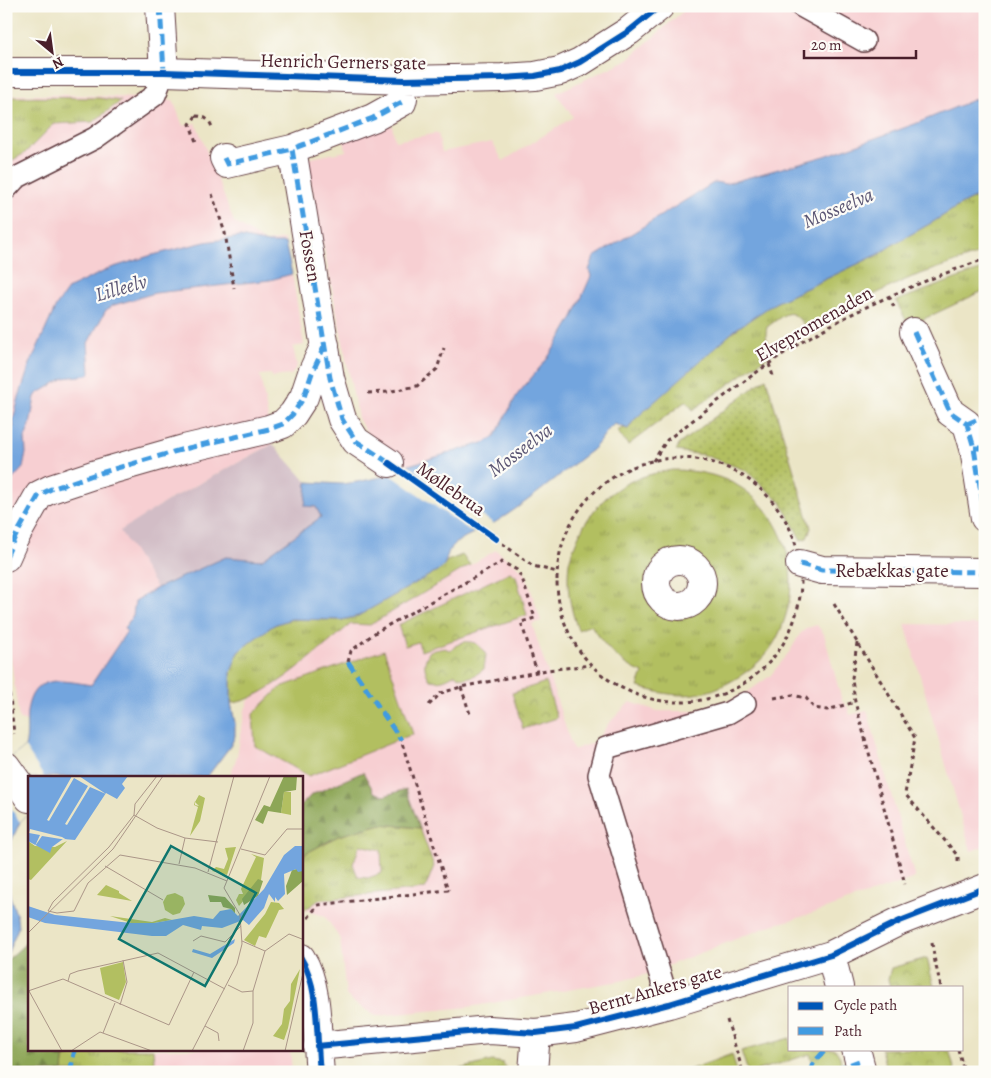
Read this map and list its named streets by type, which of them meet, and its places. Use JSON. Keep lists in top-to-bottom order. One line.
{"streets":{"street":["Henrich Gerners gate","Fossen","Rebækkas gate","Bernt Ankers gate"],"path":["Elvepromenaden"],"cycle path":["Møllebrua"]},"water":["Mosseelva","Lilleelv"],"legend":["Cycle path","Path"],"scale_bar":"20 m","north":"bottom right"}
